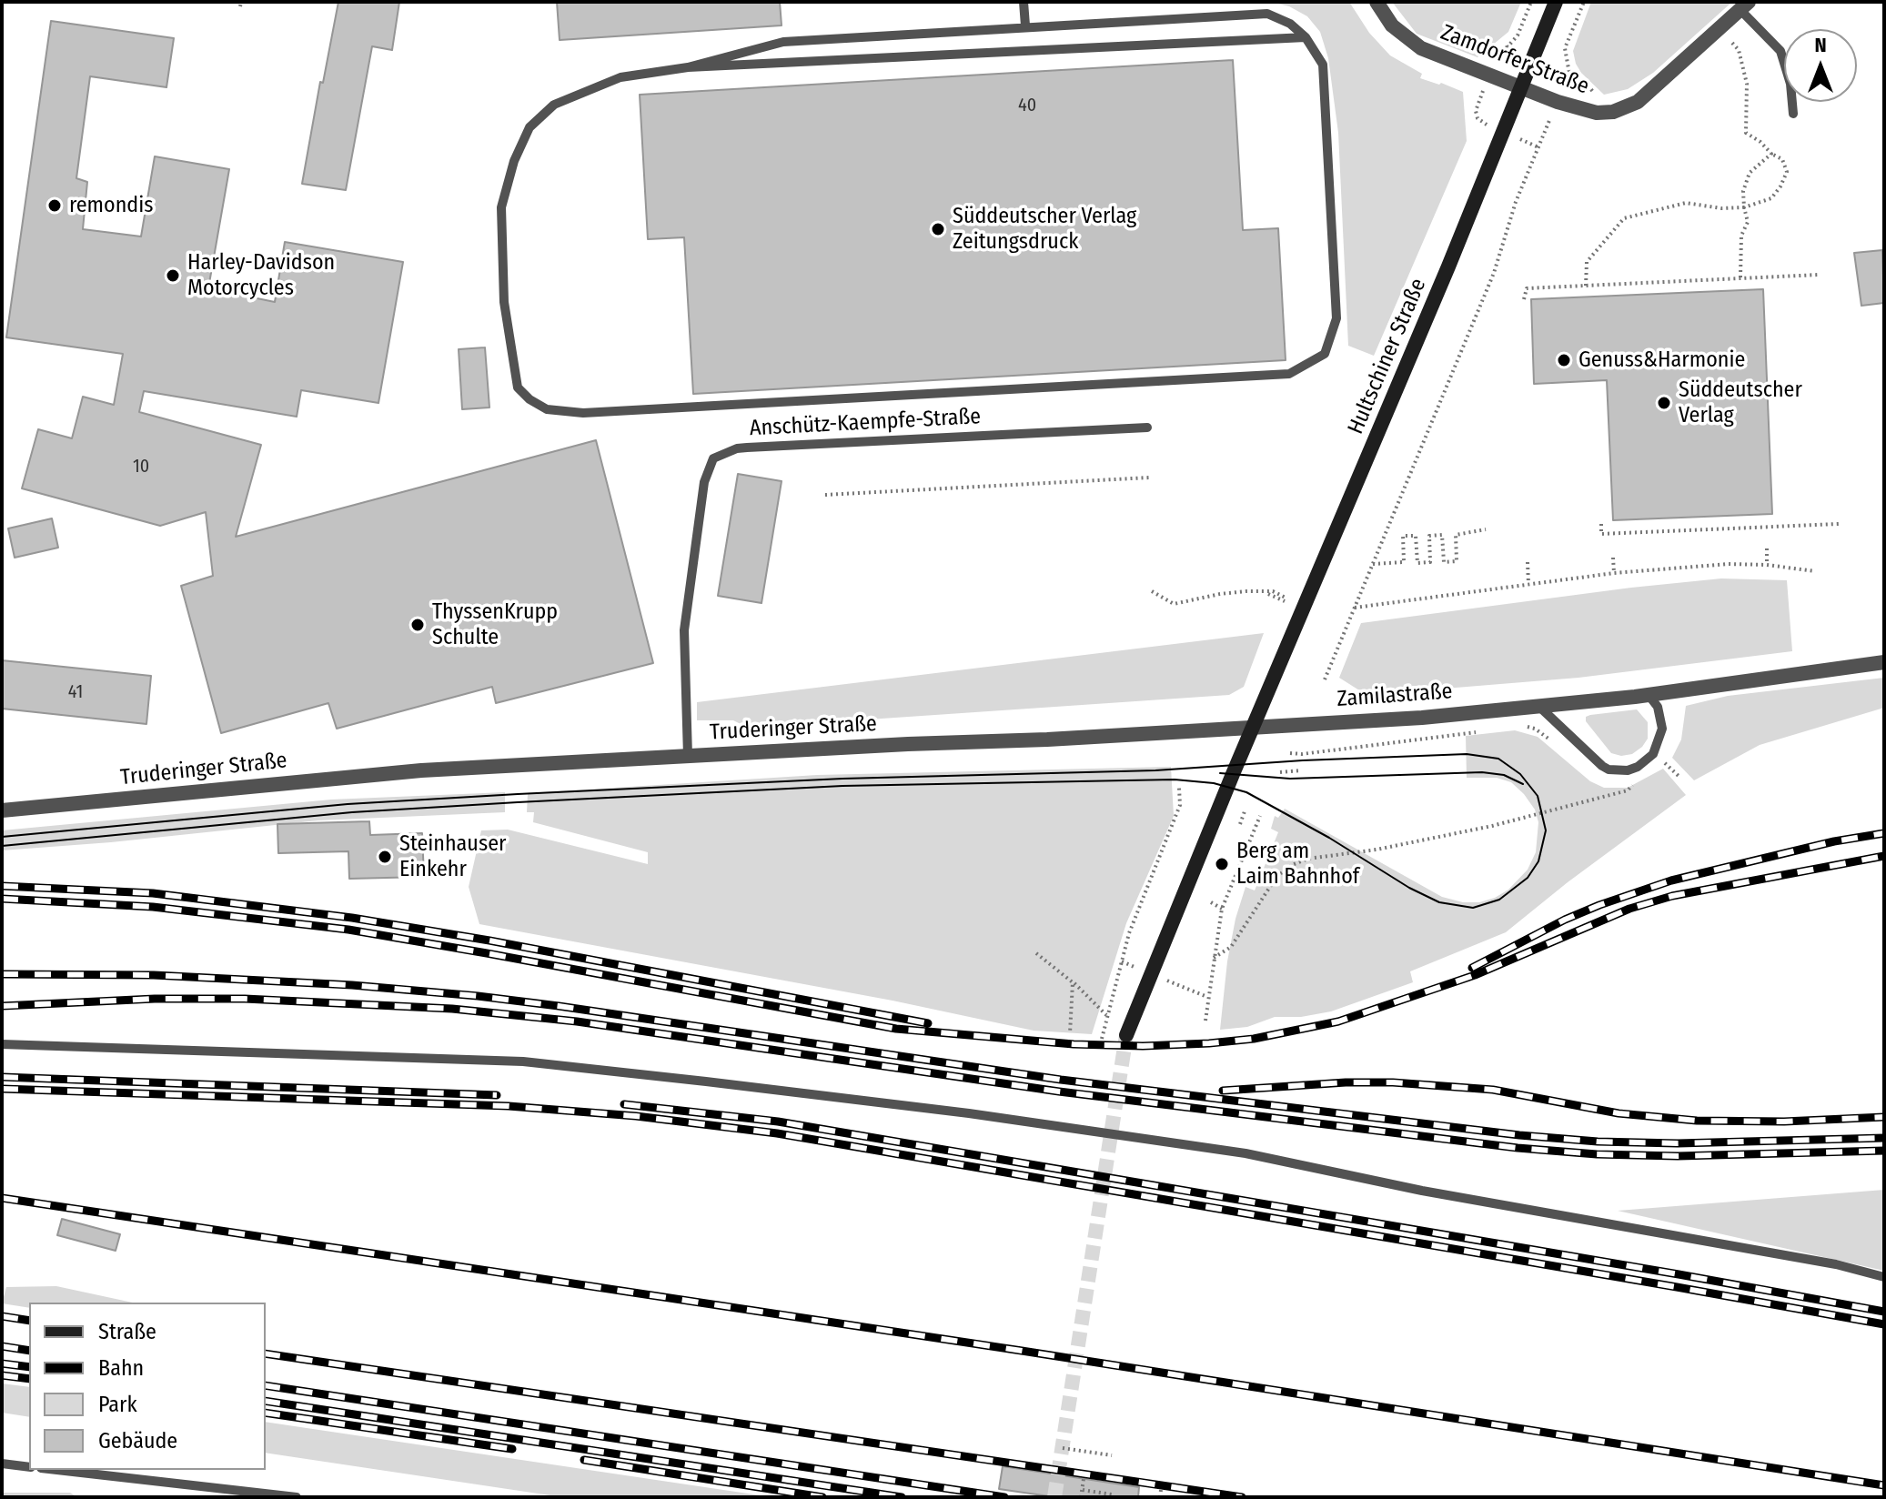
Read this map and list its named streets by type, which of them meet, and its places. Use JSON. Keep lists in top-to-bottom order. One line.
{"streets":{"main road":["Hultschiner Straße"],"street":["Zamdorfer Straße","Zamilastraße","Truderinger Straße"],"lane":["Anschütz-Kaempfe-Straße"]},"crossings":[["Zamdorfer Straße","Hultschiner Straße"],["Hultschiner Straße","Zamilastraße"],["Hultschiner Straße","Truderinger Straße"],["Anschütz-Kaempfe-Straße","Truderinger Straße"],["Zamilastraße","Truderinger Straße"]],"places":["remondis","Süddeutscher Verlag Zeitungsdruck","Harley-Davidson Motorcycles","Genuss&Harmonie","Süddeutscher Verlag","ThyssenKrupp Schulte","Steinhauser Einkehr","Berg am Laim Bahnhof"],"house_numbers":["40","10","41"],"legend":["Straße","Bahn","Park","Gebäude"],"north":"top"}
